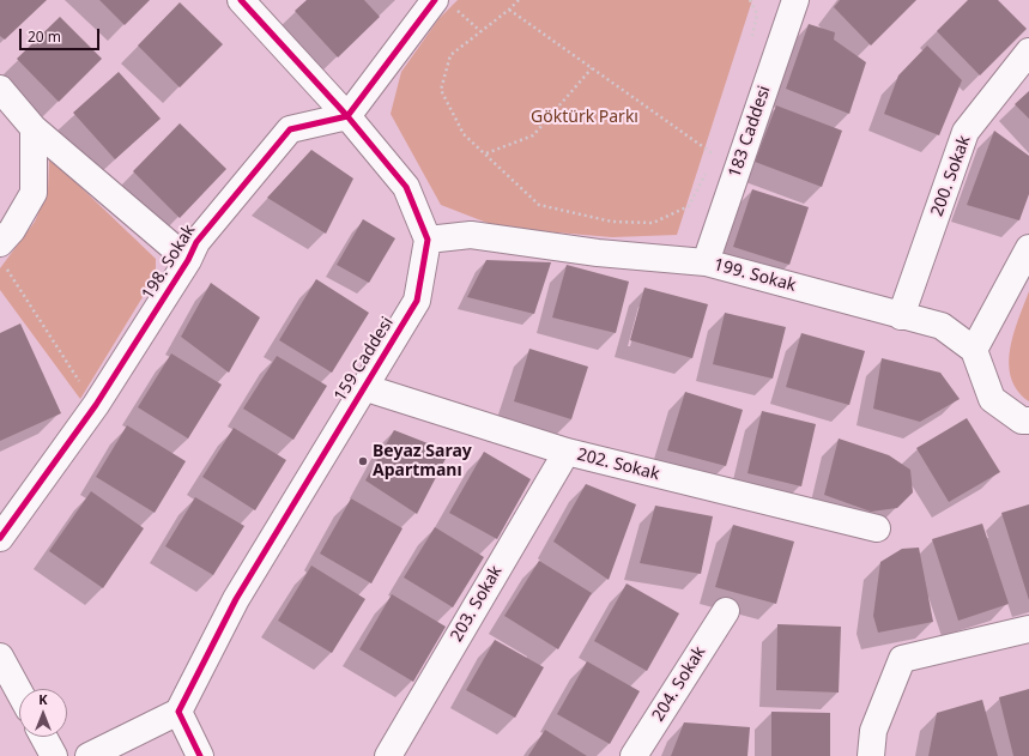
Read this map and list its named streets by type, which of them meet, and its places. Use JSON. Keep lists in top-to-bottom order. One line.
{"streets":{"street":["183 Caddesi","200. Sokak","198. Sokak","199. Sokak","159 Caddesi","202. Sokak","203. Sokak","204. Sokak"]},"crossings":[["183 Caddesi","199. Sokak"],["200. Sokak","199. Sokak"],["199. Sokak","159 Caddesi"],["159 Caddesi","202. Sokak"],["202. Sokak","203. Sokak"]],"parks":["Göktürk Parkı"],"places":["Beyaz Saray Apartmanı"],"scale_bar":"20 m","north":"top"}
